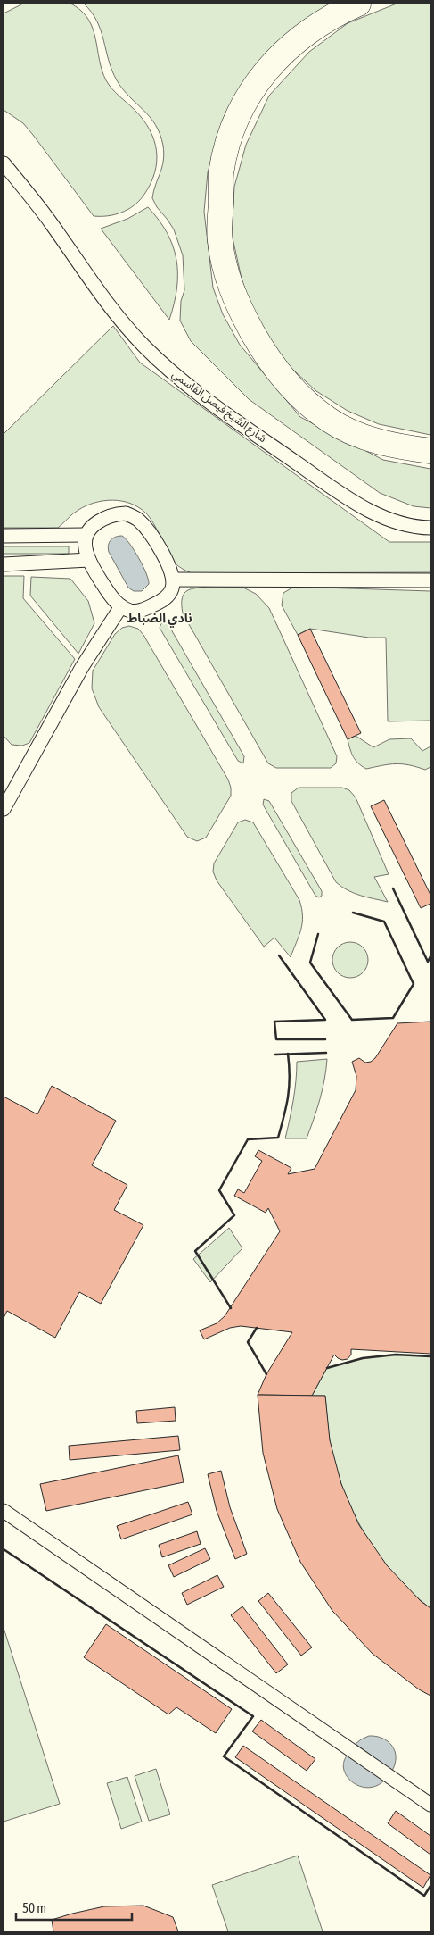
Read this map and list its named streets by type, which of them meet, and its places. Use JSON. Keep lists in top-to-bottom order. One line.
{"streets":{"street":["شارع الشيخ فيصل القاسمي"]},"districts":["نادي الضباط"],"scale_bar":"50 m"}
